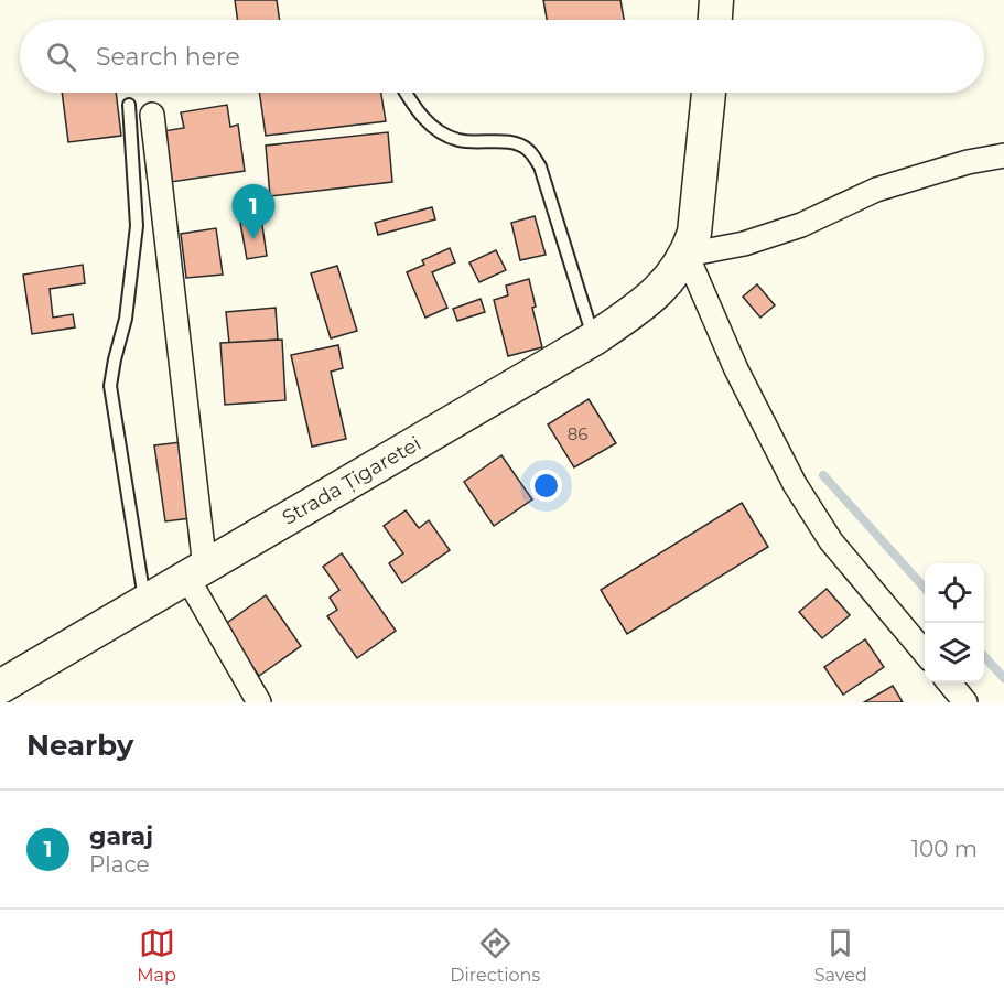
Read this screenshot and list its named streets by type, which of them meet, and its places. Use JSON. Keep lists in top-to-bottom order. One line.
{"streets":{"main road":["Strada Țigaretei"]},"house_numbers":["86"],"page":{"search":"Search here","pins":"1","heading":"Nearby","list":[{"mark":"1","name":"garaj","note":"Place","value":"100 m"}],"nav":["Map","Directions","Saved"]}}
